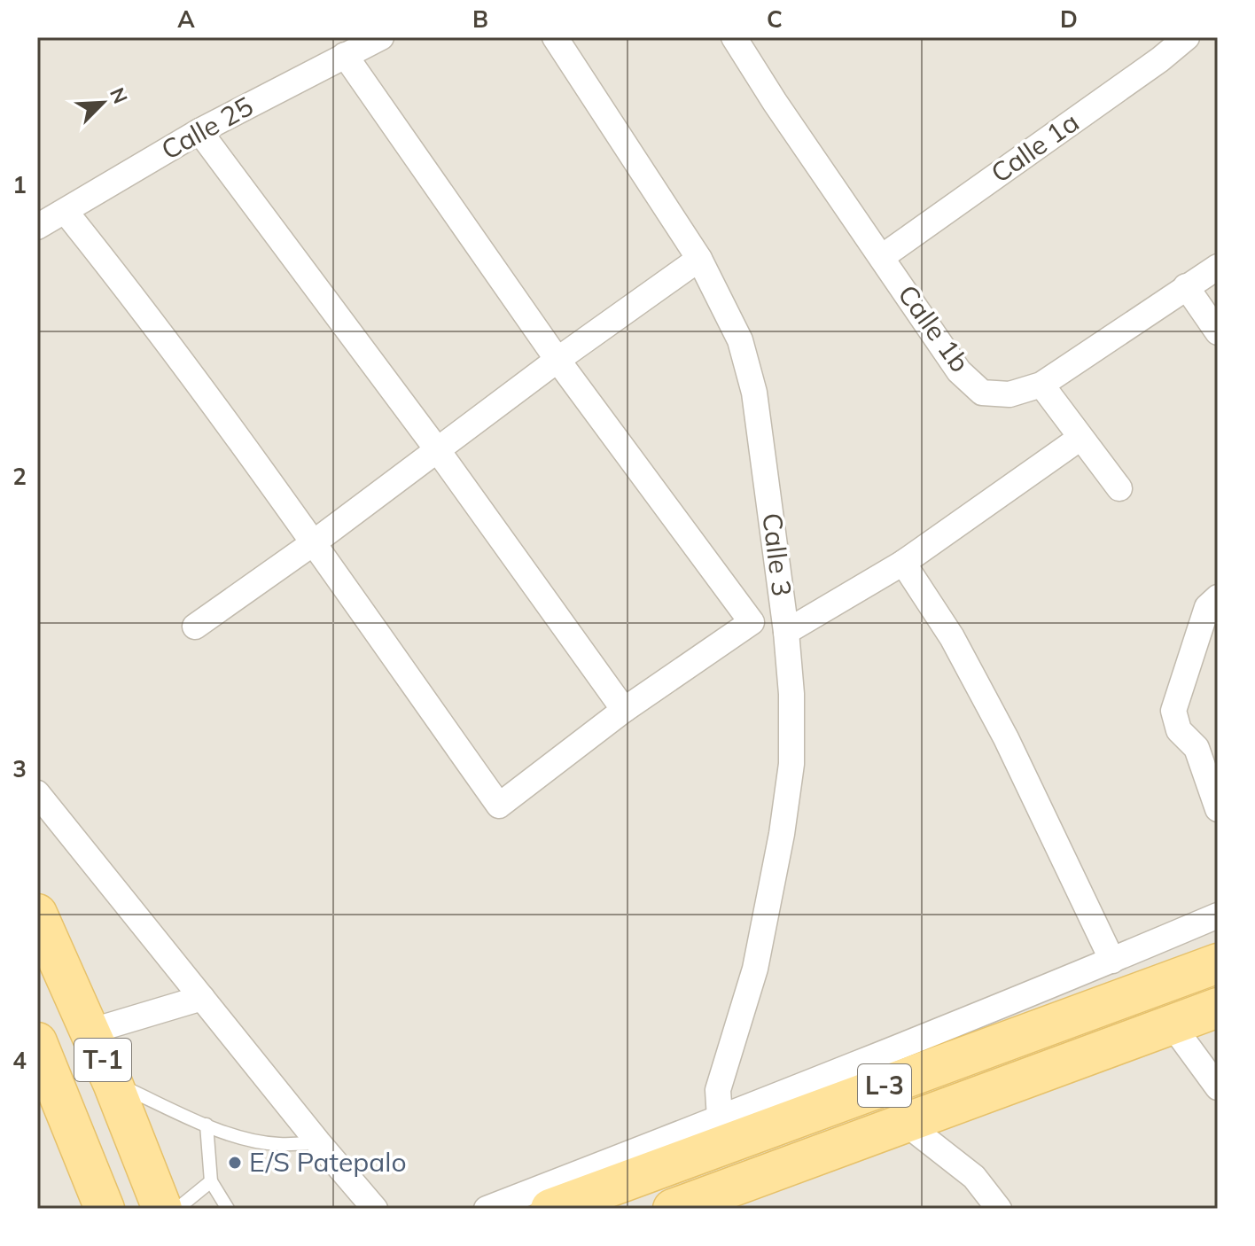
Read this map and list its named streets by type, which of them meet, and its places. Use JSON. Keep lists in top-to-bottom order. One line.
{"streets":{"main road":["T-1","L-3"],"street":["Calle 25","Calle 1a","Calle 1b","Calle 3"]},"crossings":[["Calle 1a","Calle 1b"]],"places":["E/S Patepalo"],"north":"top right","grid":{"columns":["A","B","C","D"],"rows":["1","2","3","4"]}}
